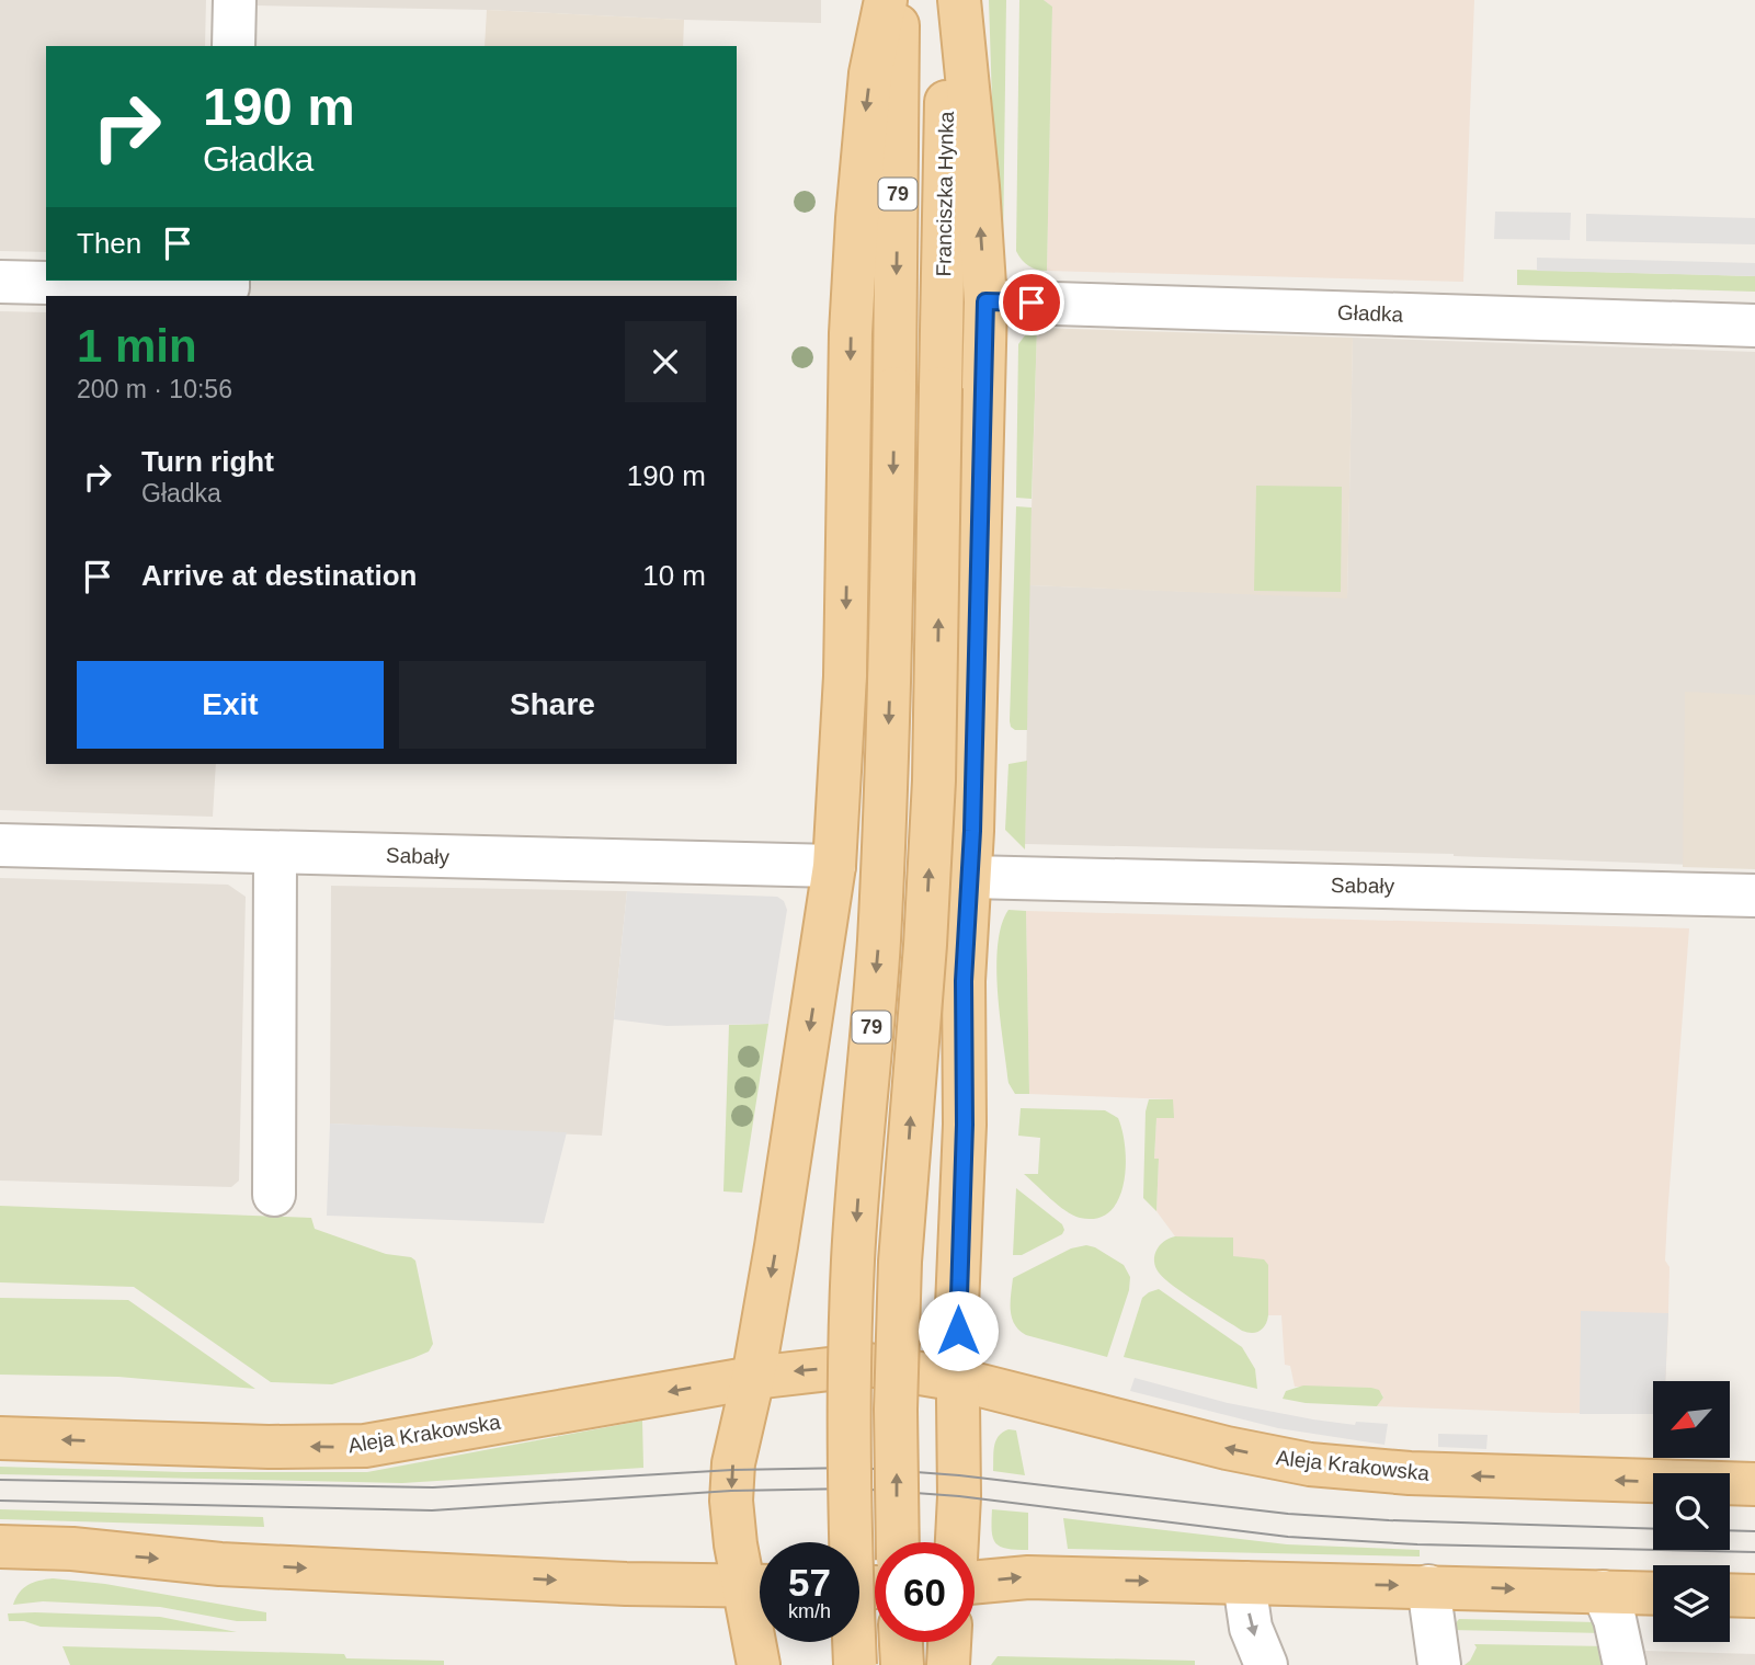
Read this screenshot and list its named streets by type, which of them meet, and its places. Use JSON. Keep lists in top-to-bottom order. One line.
{"streets":{"main road":["79","Franciszka Hynka","Aleja Krakowska"],"street":["Gładka","Sabały"]},"north":"bottom left","page":{"turn":["190 m","Gładka"],"then":"Then","heading":["1 min","200 m · 10:56"],"list":[{"name":"Turn right","note":"Gładka","value":"190 m"},{"name":"Arrive at destination","value":"10 m"}],"buttons":["Exit","Share"],"speed":"57 km/h","limit":"60"}}
